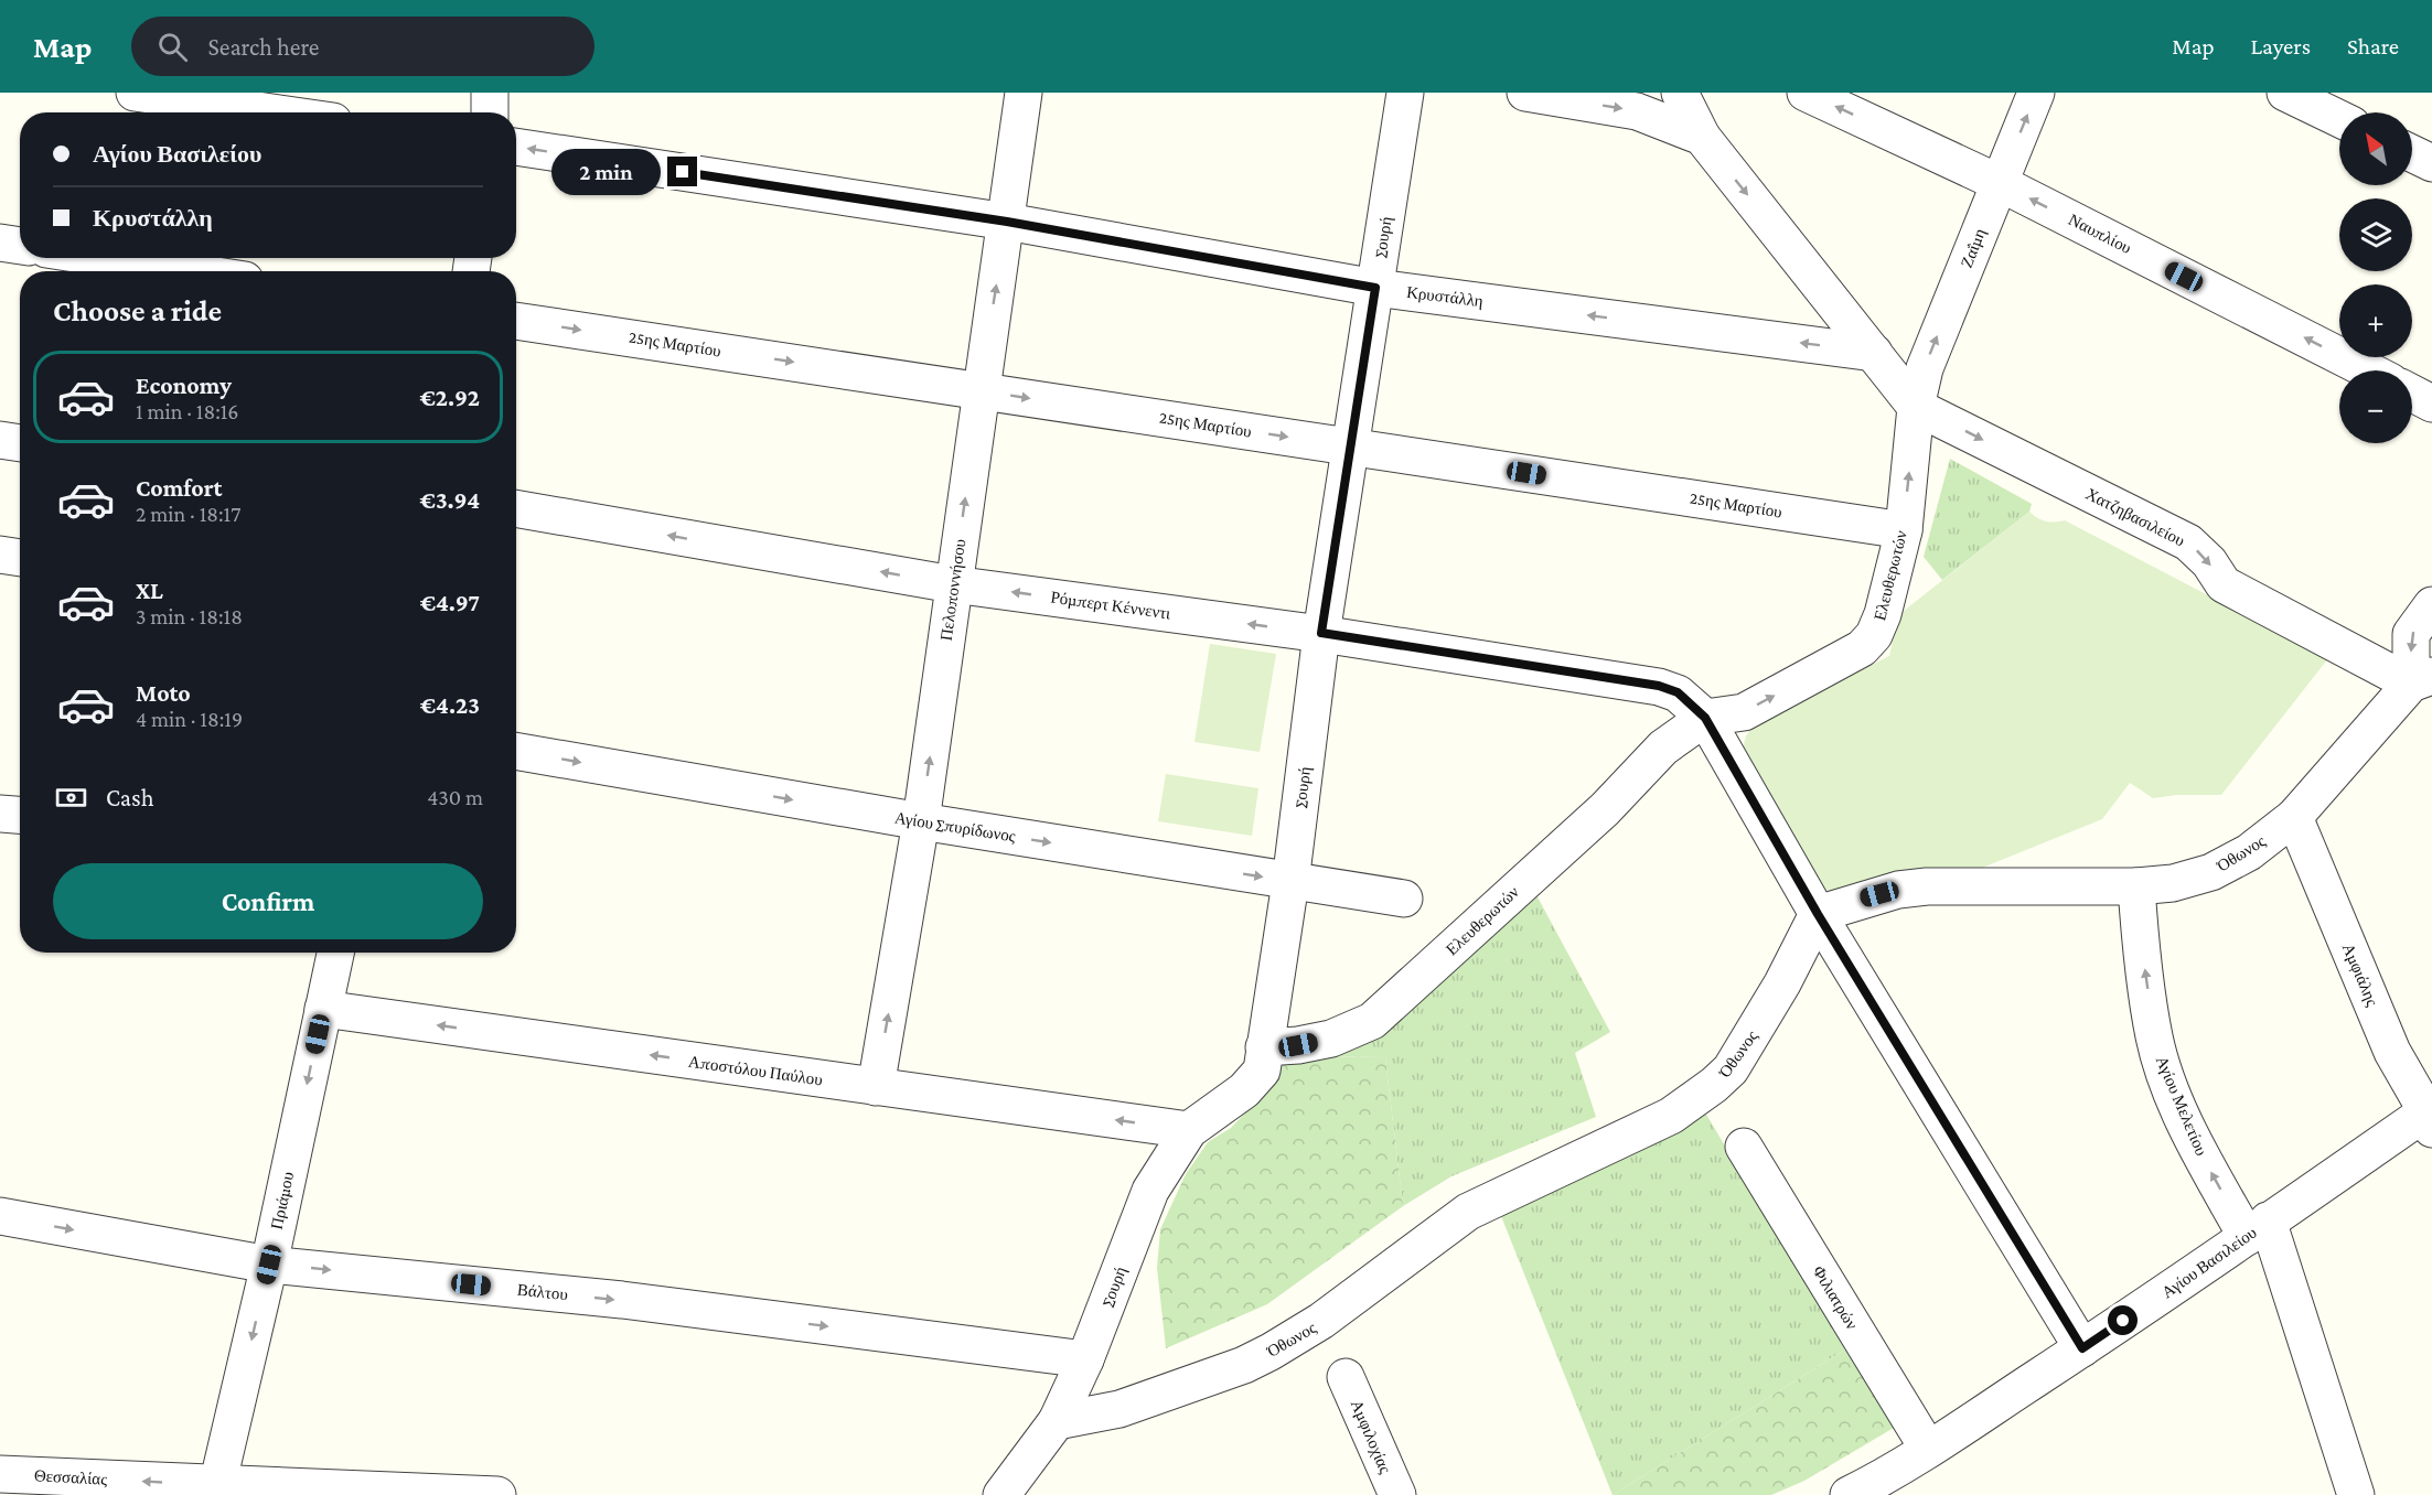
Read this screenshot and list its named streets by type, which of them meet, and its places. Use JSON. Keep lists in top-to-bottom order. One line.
{"streets":{"street":["Ναυπλίου","Σουρή","Ζαΐμη","Κρυστάλλη","25ης Μαρτίου","Χατζηβασιλείου","Ελευθερωτών","Πελοποννήσου","Ρόμπερτ Κέννεντι","Αγίου Σπυρίδωνος","Όθωνος","Αμφιάλης","Αποστόλου Παύλου","Αγίου Μελετίου","Πριάμου","Αγίου Βασιλείου","Βάλτου","Φιλιατρών","Αμφιλοχίας","Θεσσαλίας"]},"crossings":[["Ναυπλίου","Ζαΐμη"],["Σουρή","Κρυστάλλη"],["Σουρή","25ης Μαρτίου"],["Σουρή","Ελευθερωτών"],["Σουρή","Ρόμπερτ Κέννεντι"],["Σουρή","Αγίου Σπυρίδωνος"],["Σουρή","Όθωνος"],["Σουρή","Αποστόλου Παύλου"],["Σουρή","Βάλτου"],["Ζαΐμη","Χατζηβασιλείου"],["Ζαΐμη","Ελευθερωτών"],["Κρυστάλλη","Πελοποννήσου"],["25ης Μαρτίου","Ελευθερωτών"],["25ης Μαρτίου","Πελοποννήσου"],["Χατζηβασιλείου","Ελευθερωτών"],["Χατζηβασιλείου","Όθωνος"],["Ελευθερωτών","Ρόμπερτ Κέννεντι"],["Πελοποννήσου","Ρόμπερτ Κέννεντι"],["Πελοποννήσου","Αγίου Σπυρίδωνος"],["Πελοποννήσου","Αποστόλου Παύλου"],["Ρόμπερτ Κέννεντι","Όθωνος"],["Ρόμπερτ Κέννεντι","Αγίου Βασιλείου"],["Όθωνος","Αμφιάλης"],["Όθωνος","Αγίου Μελετίου"],["Αμφιάλης","Αγίου Βασιλείου"],["Αποστόλου Παύλου","Πριάμου"],["Αγίου Μελετίου","Αγίου Βασιλείου"],["Πριάμου","Βάλτου"],["Πριάμου","Θεσσαλίας"],["Αγίου Βασιλείου","Φιλιατρών"]],"one_way":["Ζαΐμη","Κρυστάλλη","25ης Μαρτίου","Χατζηβασιλείου","Ελευθερωτών","Πελοποννήσου","Ρόμπερτ Κέννεντι","Αγίου Σπυρίδωνος","Αποστόλου Παύλου","Αγίου Μελετίου","Πριάμου","Βάλτου","Θεσσαλίας"],"north":"top left","page":{"header":"Map","search":"Search here","nav":["Map","Layers","Share"],"map_buttons":["+","−"],"banner":["Αγίου Βασιλείου","Κρυστάλλη"],"bubble":"2 min","heading":"Choose a ride","list":[{"name":"Economy","note":"1 min · 18:16","value":"€2.92"},{"name":"Comfort","note":"2 min · 18:17","value":"€3.94"},{"name":"XL","note":"3 min · 18:18","value":"€4.97"},{"name":"Moto","note":"4 min · 18:19","value":"€4.23"}],"pay":["Cash","430 m"],"buttons":"Confirm"}}
